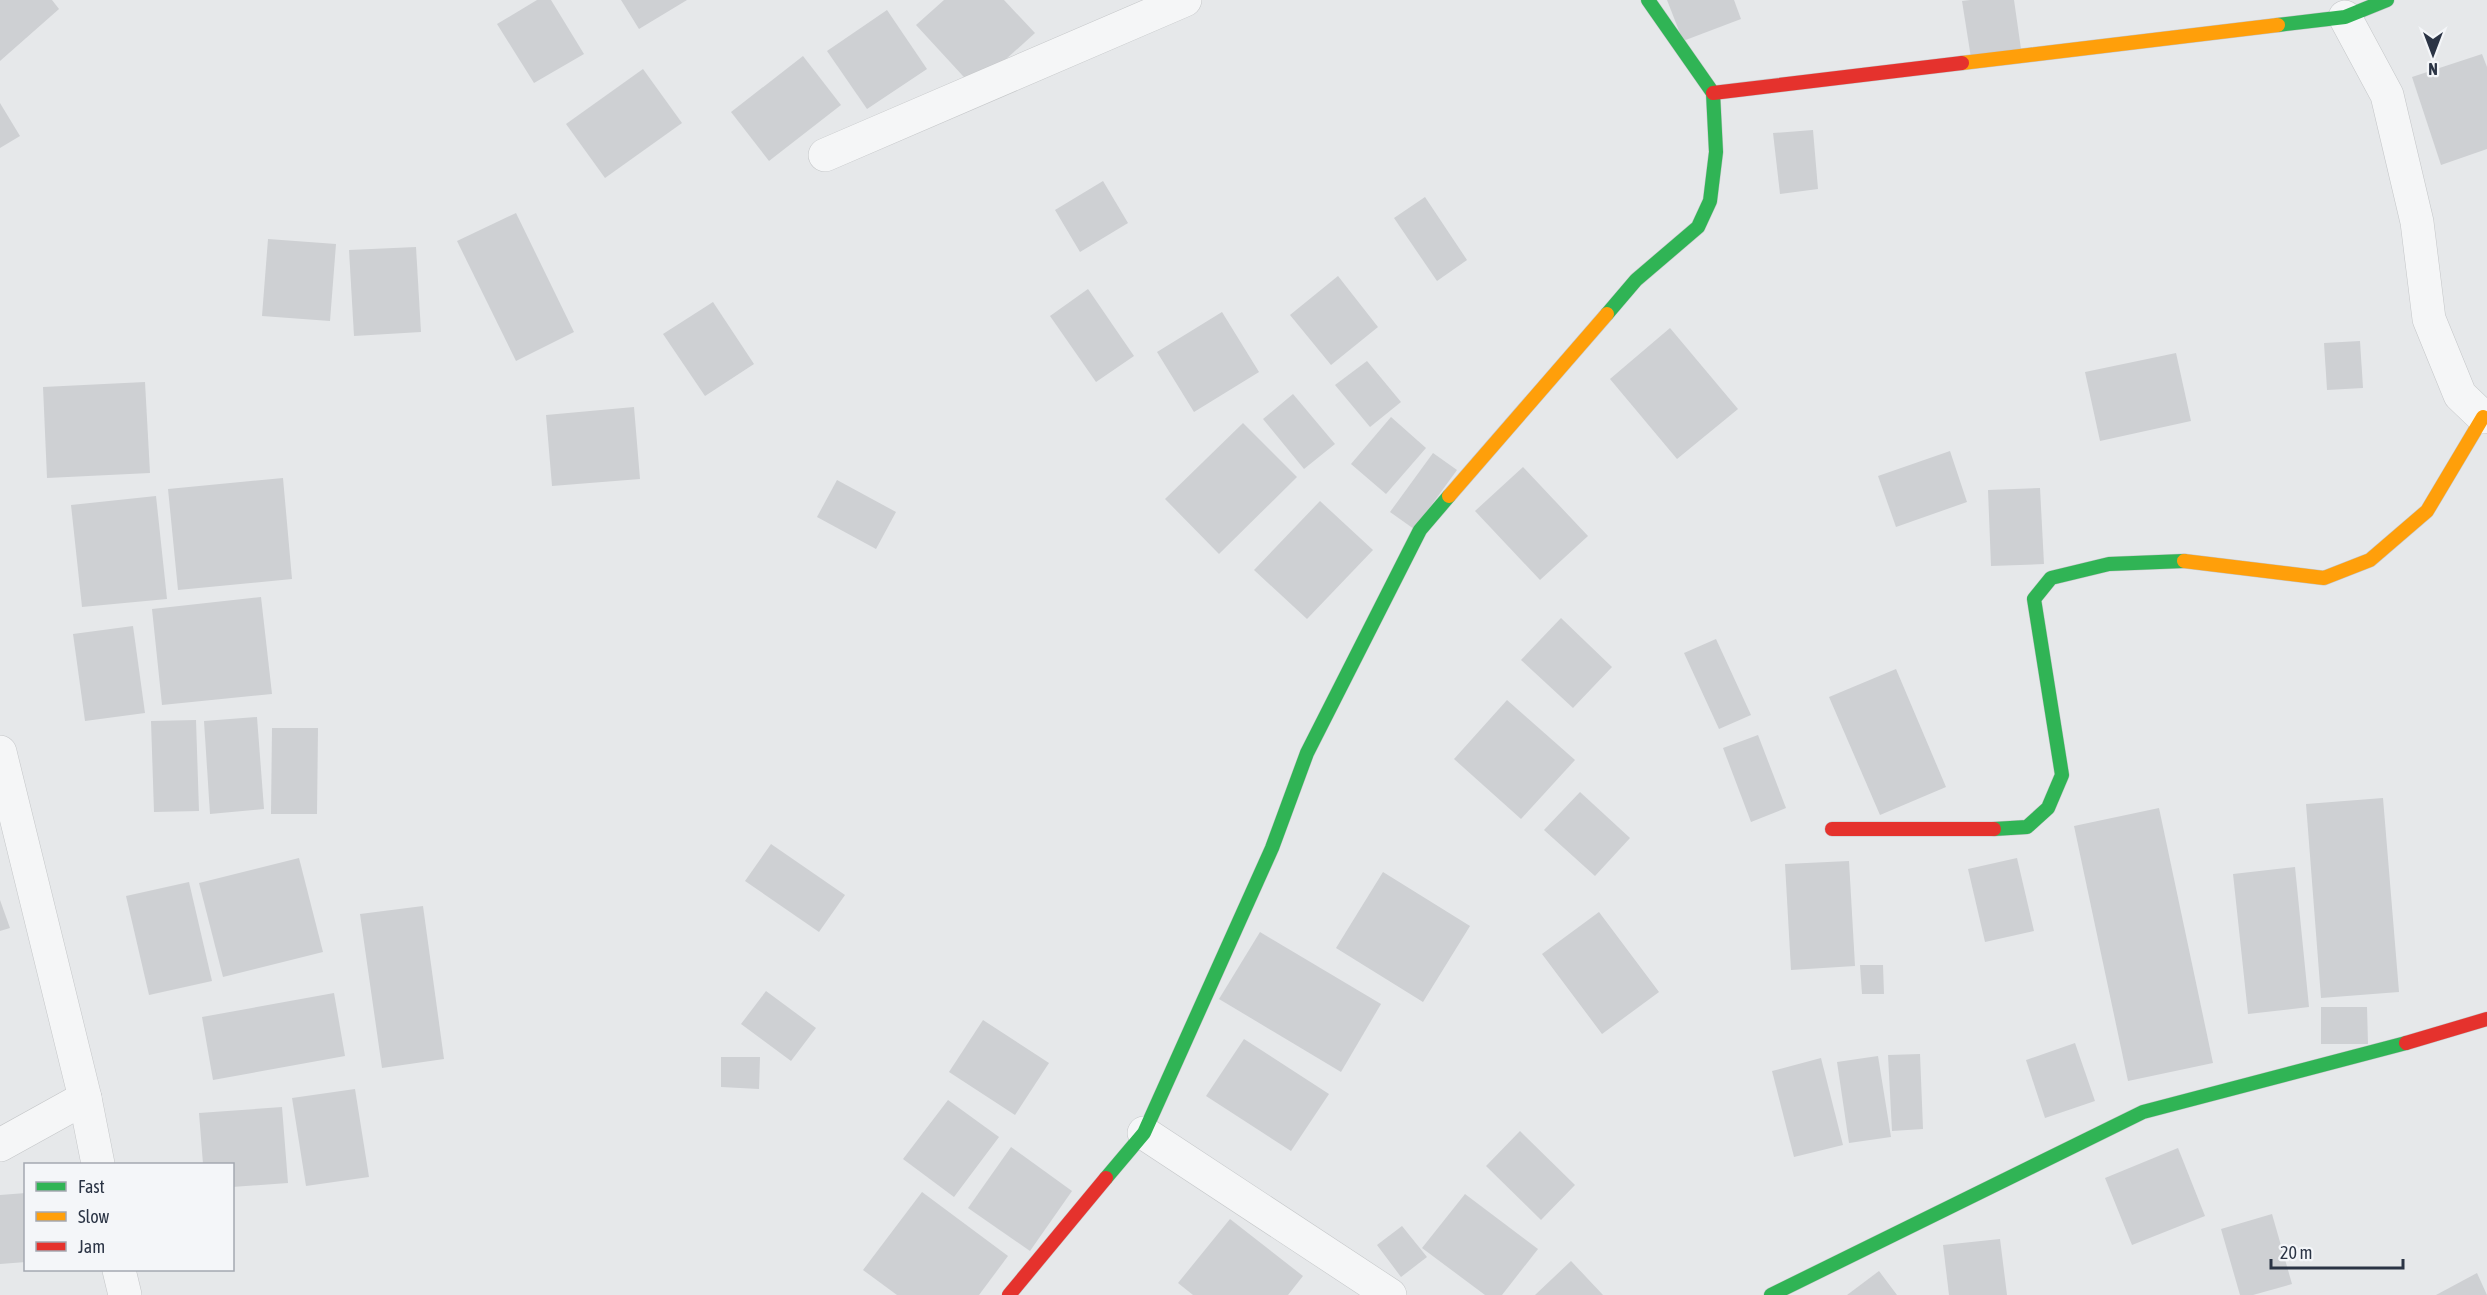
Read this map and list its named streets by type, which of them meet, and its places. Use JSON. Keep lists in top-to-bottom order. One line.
{"legend":["Fast","Slow","Jam"],"scale_bar":"20 m","north":"bottom"}
